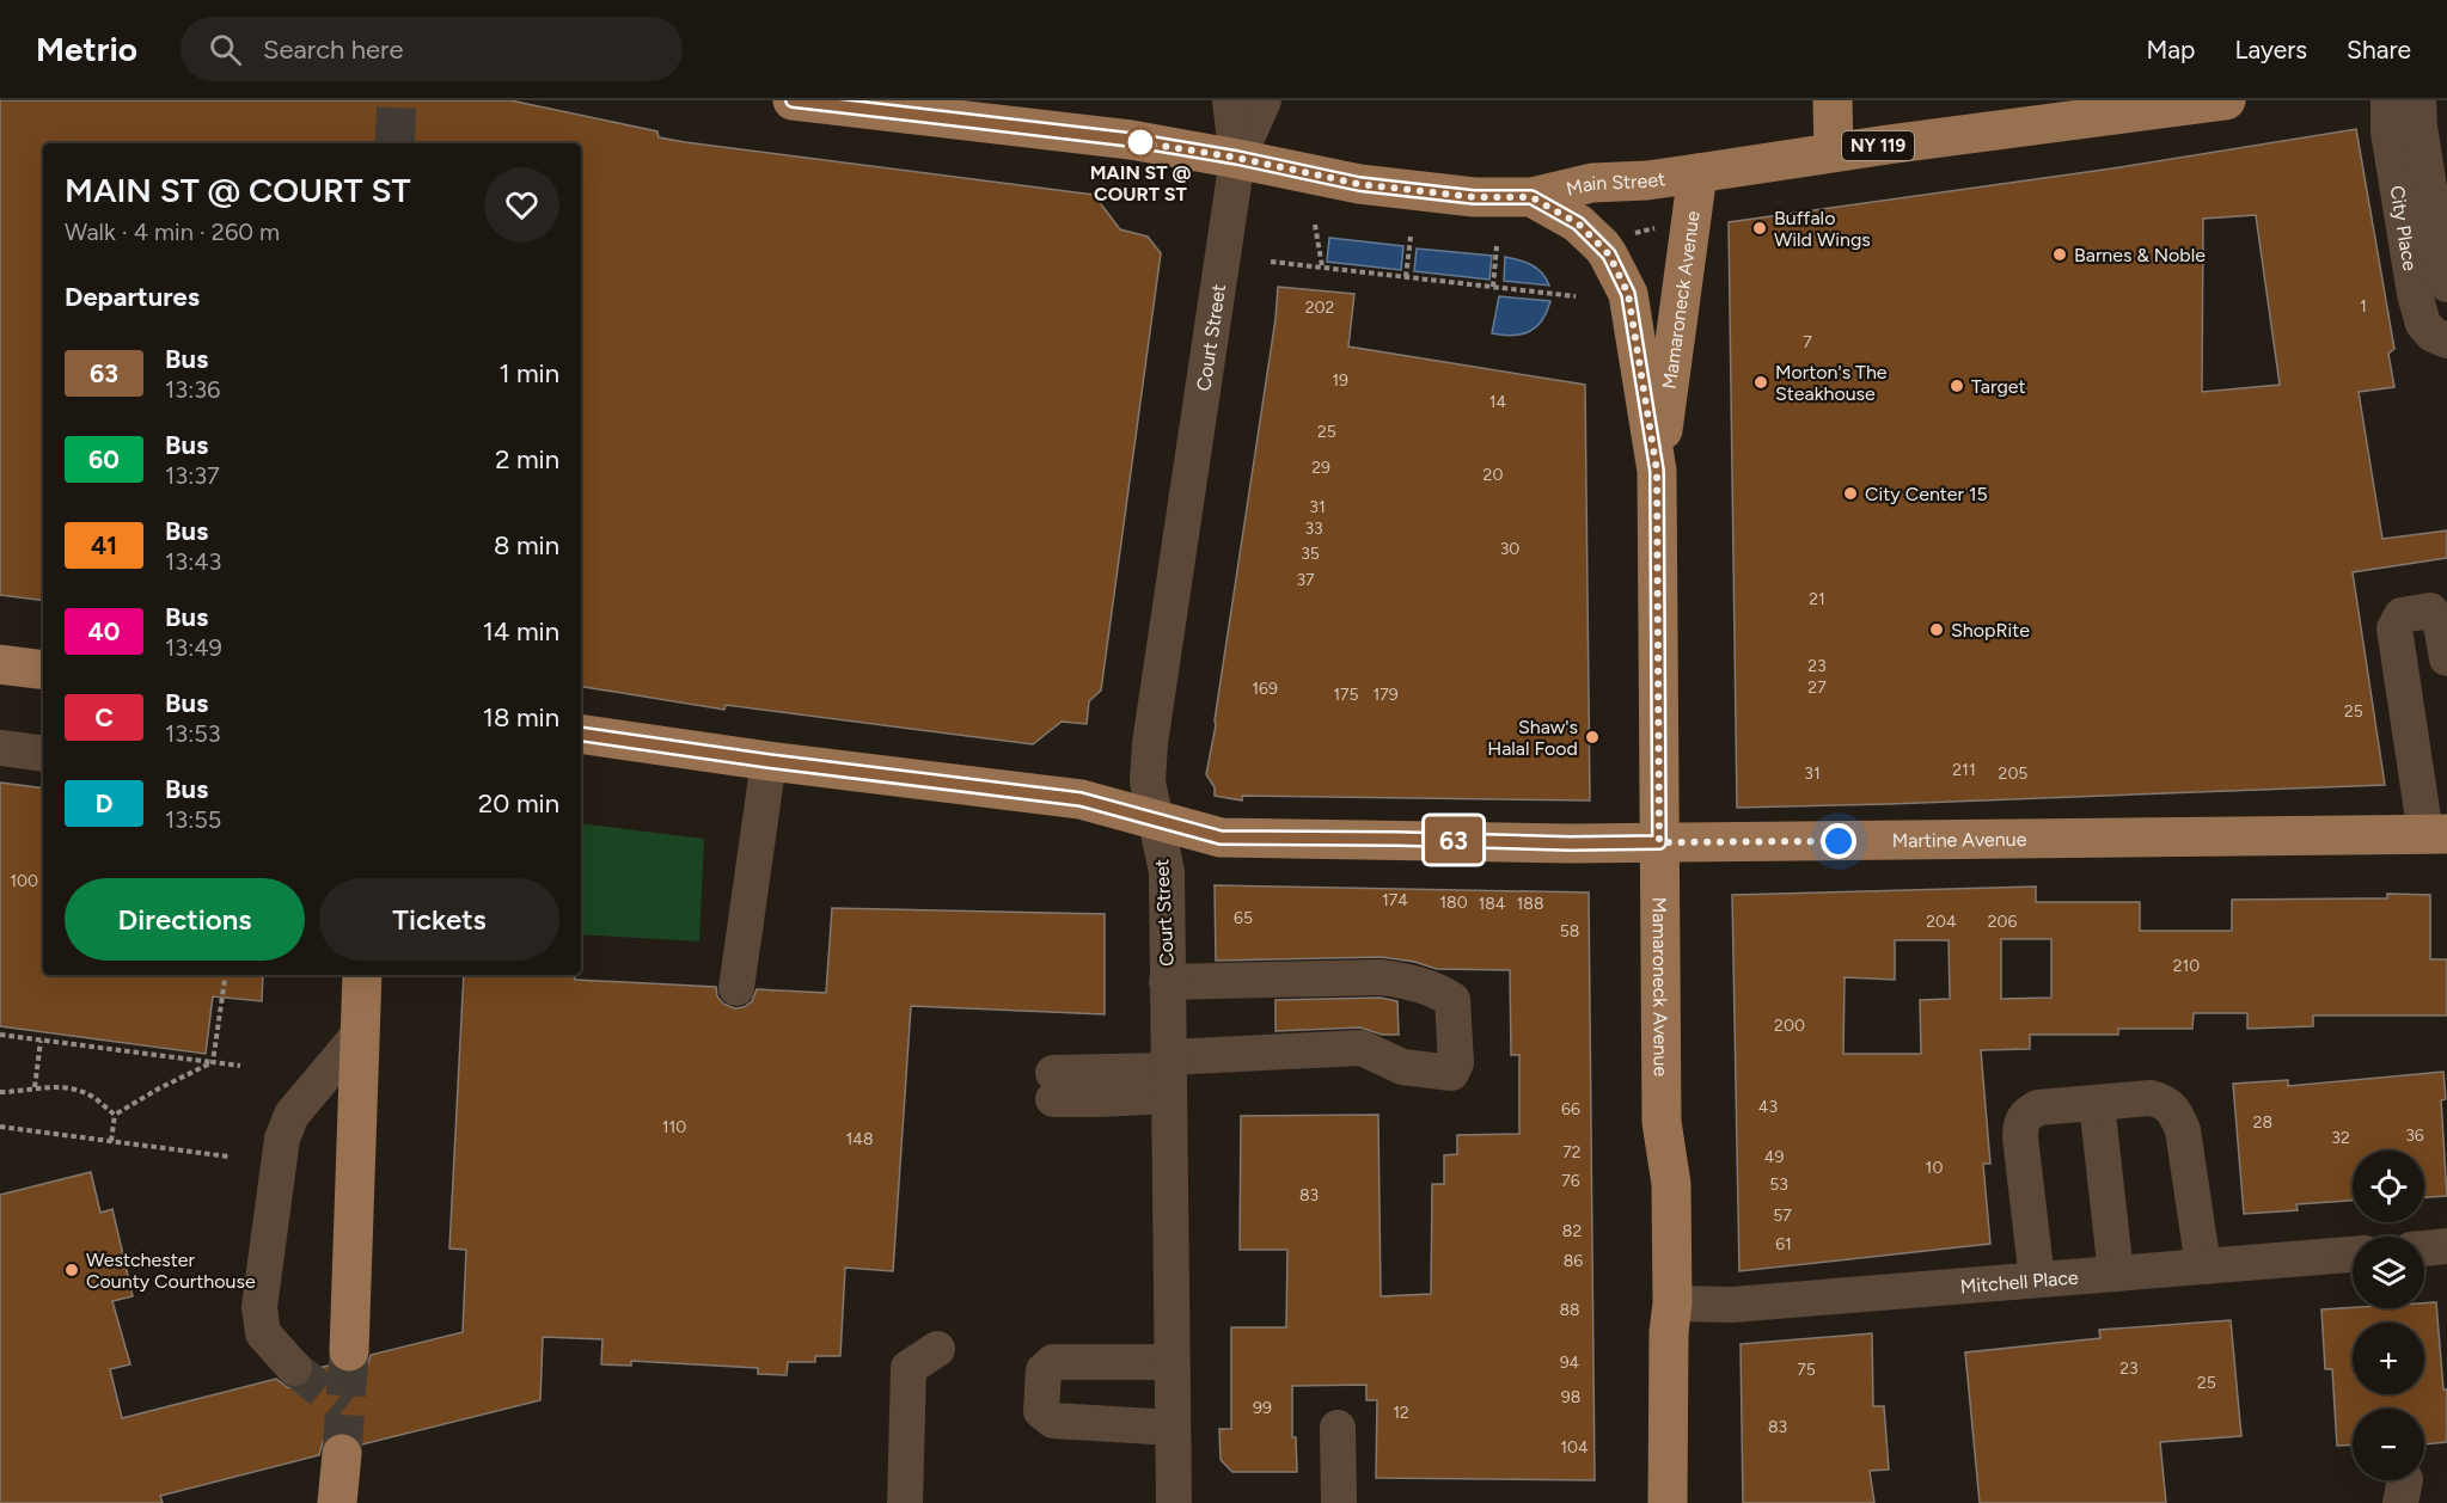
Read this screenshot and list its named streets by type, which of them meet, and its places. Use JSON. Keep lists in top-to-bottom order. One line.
{"streets":{"main road":["NY 119","Main Street","Mamaroneck Avenue","Martine Avenue"],"street":["City Place","Court Street","Mitchell Place"]},"crossings":[["Main Street","Mamaroneck Avenue"],["Main Street","Court Street"],["Mamaroneck Avenue","Martine Avenue"],["Mamaroneck Avenue","Mitchell Place"],["Court Street","Martine Avenue"]],"places":["MAIN ST @ COURT ST","Buffalo Wild Wings","Barnes & Noble","Morton's The Steakhouse","Target","City Center 15","ShopRite","Shaw's Halal Food","Westchester County Courthouse"],"lines":["bus line 63"],"house_numbers":["1","202","7","19","14","25","29","20","31","33","30","35","37","21","23","27","169","175","179","25","211","31","205","100","174","180","184","188","65","204","206","58","210","200","43","66","28","110","36","32","148","72","49","10","76","53","83","57","82","61","86","88","94","23","75","25","98","99","12","83","104"],"page":{"header":"Metrio","search":"Search here","nav":["Map","Layers","Share"],"on_map":"63","heading":[["MAIN ST @ COURT ST","Walk · 4 min · 260 m"],"Departures"],"list":[{"mark":"63","name":"Bus","note":"13:36","value":"1 min"},{"mark":"60","name":"Bus","note":"13:37","value":"2 min"},{"mark":"41","name":"Bus","note":"13:43","value":"8 min"},{"mark":"40","name":"Bus","note":"13:49","value":"14 min"},{"mark":"C","name":"Bus","note":"13:53","value":"18 min"},{"mark":"D","name":"Bus","note":"13:55","value":"20 min"}],"buttons":["Directions","Tickets"],"map_buttons":["+","−"]}}
